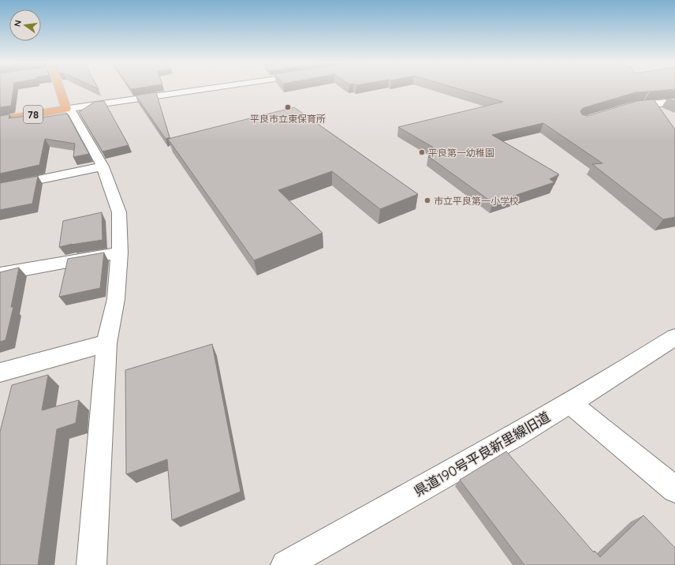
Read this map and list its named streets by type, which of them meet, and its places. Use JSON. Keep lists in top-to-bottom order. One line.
{"streets":{"main road":["78"],"street":["県道190号平良新里線旧道"]},"places":["平良市立東保育所","平良第一幼稚園","市立平良第一小学校"],"north":"left"}
